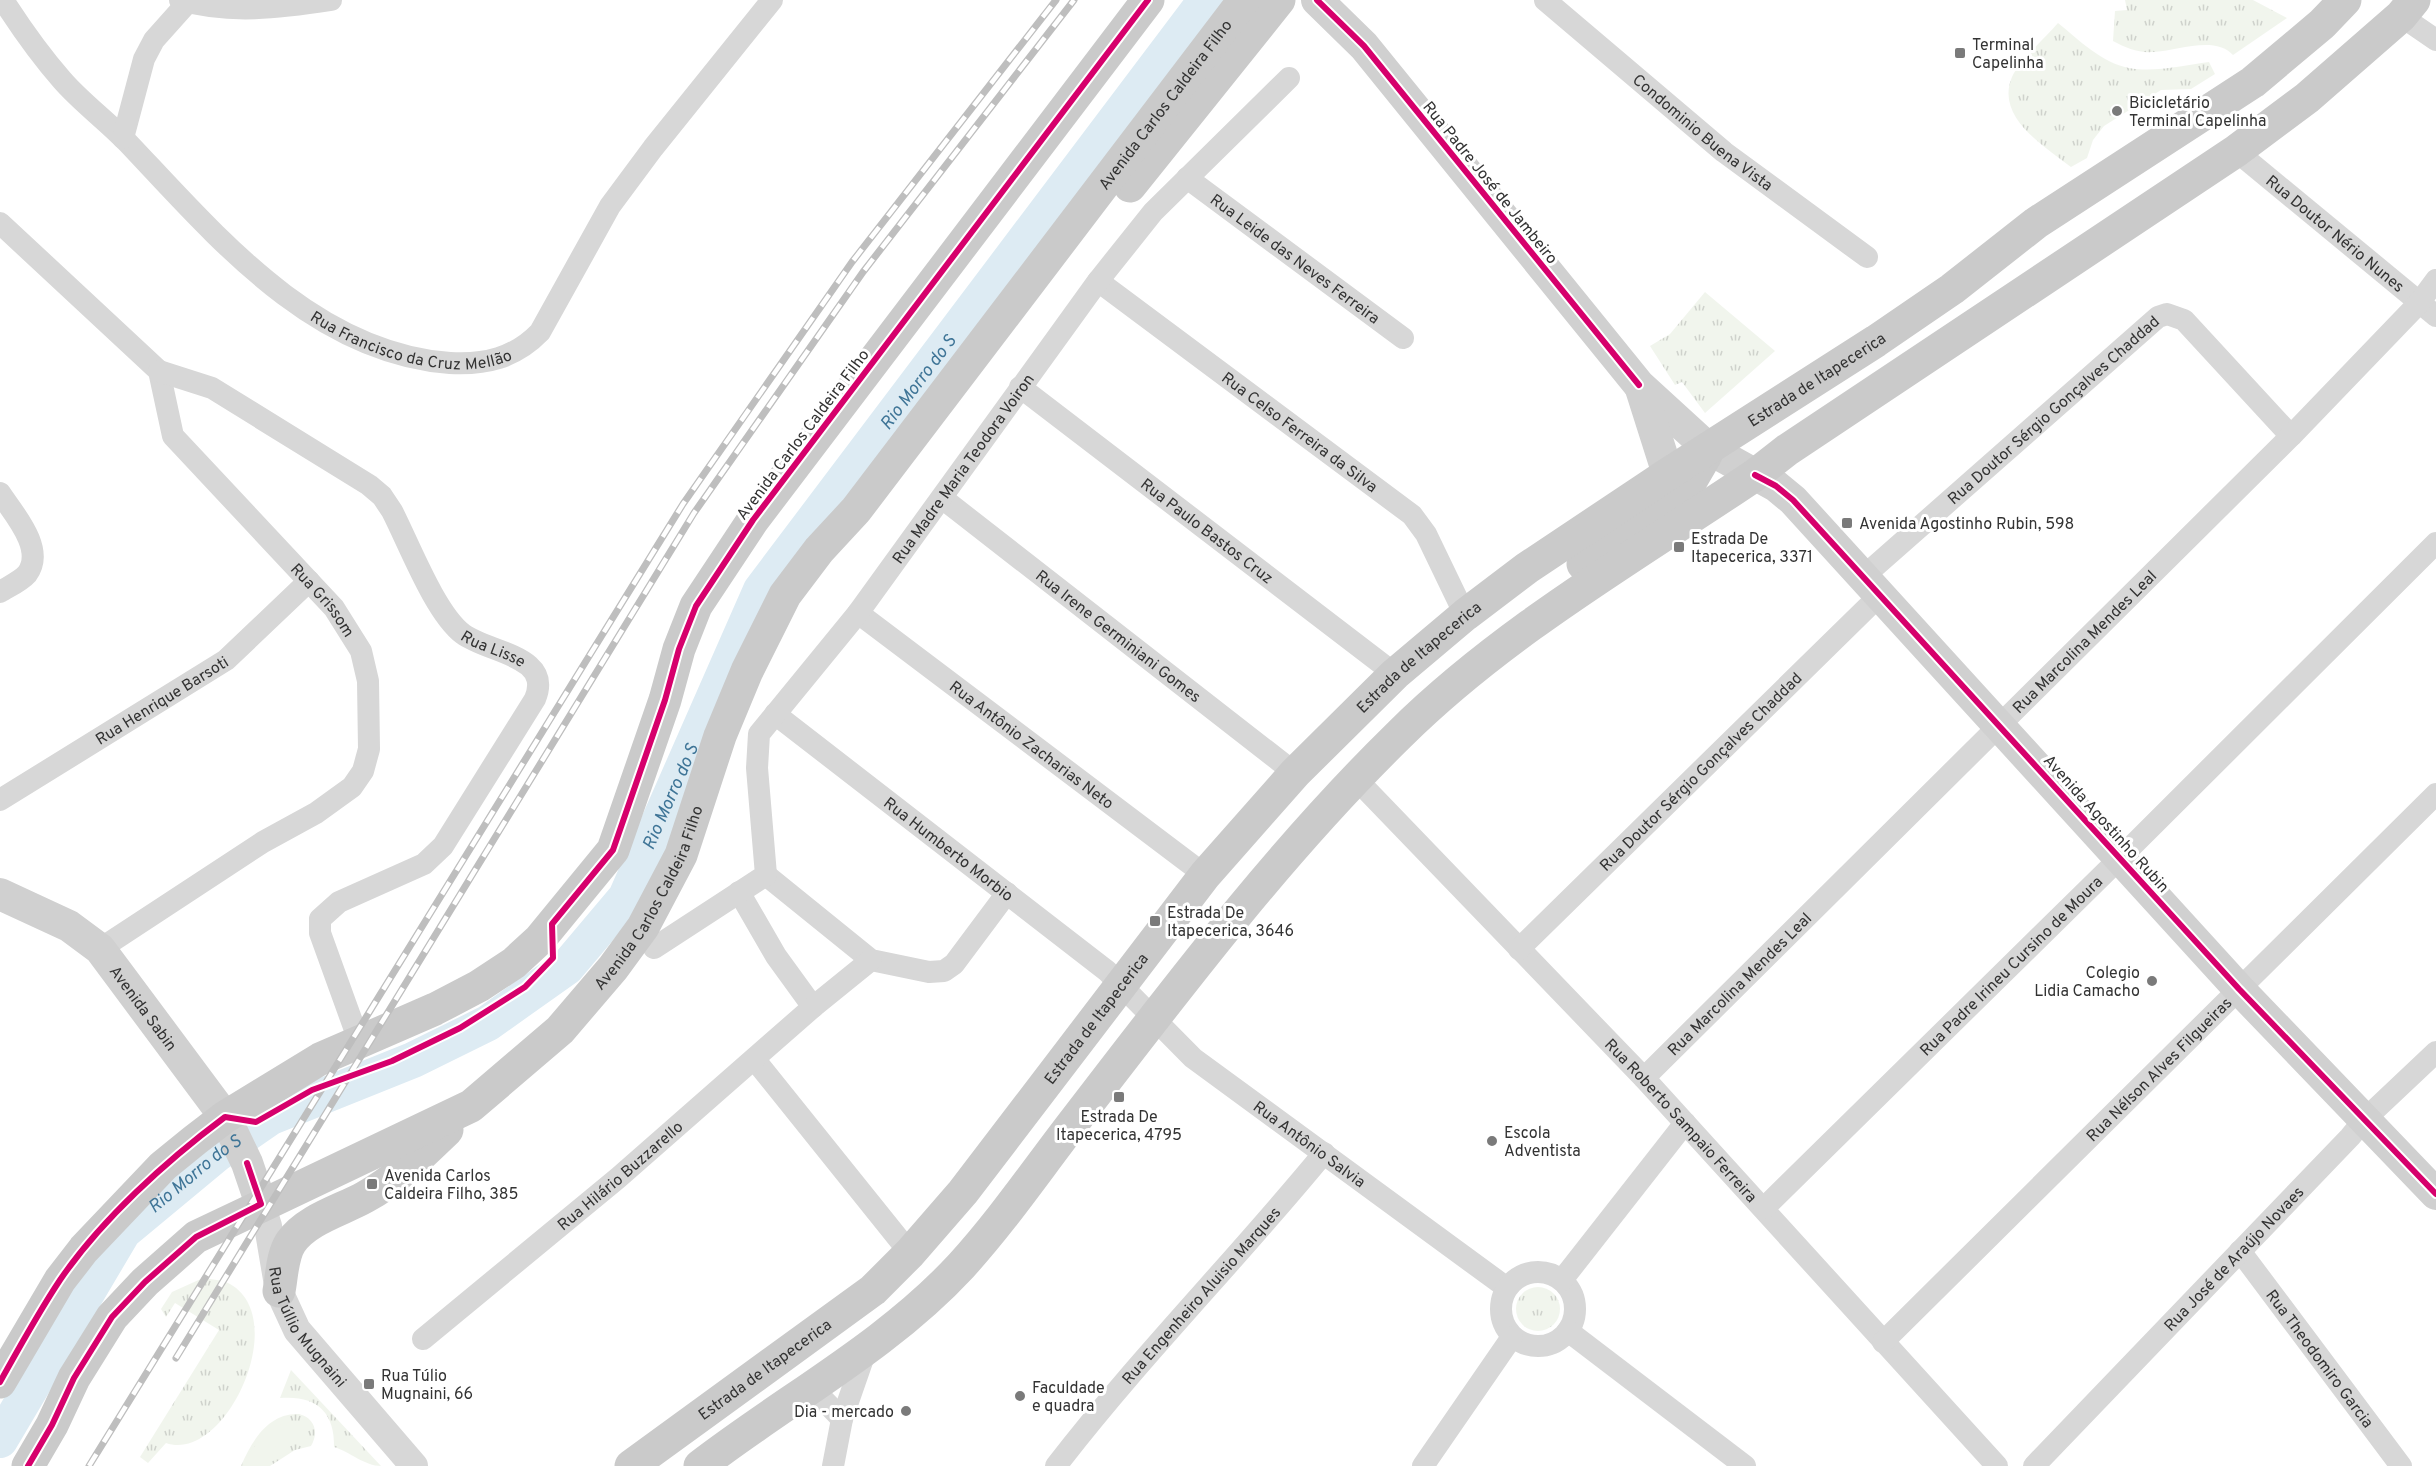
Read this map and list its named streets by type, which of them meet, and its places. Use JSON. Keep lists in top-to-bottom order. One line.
{"streets":{"main road":["Avenida Carlos Caldeira Filho","Rua Padre José de Jambeiro","Estrada de Itapecerica","Avenida Agostinho Rubin","Avenida Sabin","Rua Túllio Mugnaini"],"street":["Condominio Buena Vista","Rua Doutor Nério Nunes","Rua Leide das Neves Ferreira","Rua Francisco da Cruz Mellão","Rua Doutor Sérgio Gonçalves Chaddad","Rua Celso Ferreira da Silva","Rua Madre Maria Teodora Voiron","Rua Paulo Bastos Cruz","Rua Grissom","Rua Irene Germiniani Gomes","Rua Marcolina Mendes Leal","Rua Lisse","Rua Henrique Barsoti","Rua Antônio Zacharias Neto","Rua Humberto Morbio","Rua Padre Irineu Cursino de Moura","Rua Nélson Alves Filgueiras","Rua Roberto Sampaio Ferreira","Rua Antônio Salvia","Rua Hilário Buzzarello","Rua José de Araújo Novaes","Rua Engenheiro Aluisio Marques","Rua Theodomiro Garcia"]},"crossings":[["Avenida Carlos Caldeira Filho","Rua Lisse"],["Avenida Carlos Caldeira Filho","Avenida Sabin"],["Avenida Carlos Caldeira Filho","Rua Túllio Mugnaini"],["Rua Padre José de Jambeiro","Estrada de Itapecerica"],["Rua Padre José de Jambeiro","Avenida Agostinho Rubin"],["Rua Doutor Nério Nunes","Rua Marcolina Mendes Leal"],["Rua Leide das Neves Ferreira","Rua Madre Maria Teodora Voiron"],["Estrada de Itapecerica","Rua Celso Ferreira da Silva"],["Estrada de Itapecerica","Rua Paulo Bastos Cruz"],["Estrada de Itapecerica","Rua Irene Germiniani Gomes"],["Estrada de Itapecerica","Rua Antônio Zacharias Neto"],["Estrada de Itapecerica","Avenida Agostinho Rubin"],["Estrada de Itapecerica","Rua Humberto Morbio"],["Estrada de Itapecerica","Rua Antônio Salvia"],["Rua Doutor Sérgio Gonçalves Chaddad","Rua Marcolina Mendes Leal"],["Rua Doutor Sérgio Gonçalves Chaddad","Avenida Agostinho Rubin"],["Rua Doutor Sérgio Gonçalves Chaddad","Rua Roberto Sampaio Ferreira"],["Rua Celso Ferreira da Silva","Rua Madre Maria Teodora Voiron"],["Rua Madre Maria Teodora Voiron","Rua Paulo Bastos Cruz"],["Rua Madre Maria Teodora Voiron","Rua Irene Germiniani Gomes"],["Rua Madre Maria Teodora Voiron","Rua Antônio Zacharias Neto"],["Rua Madre Maria Teodora Voiron","Rua Humberto Morbio"],["Rua Grissom","Rua Lisse"],["Rua Grissom","Rua Henrique Barsoti"],["Rua Grissom","Avenida Sabin"],["Rua Marcolina Mendes Leal","Avenida Agostinho Rubin"],["Rua Marcolina Mendes Leal","Rua Roberto Sampaio Ferreira"],["Avenida Agostinho Rubin","Rua Padre Irineu Cursino de Moura"],["Avenida Agostinho Rubin","Rua Nélson Alves Filgueiras"],["Avenida Agostinho Rubin","Rua José de Araújo Novaes"],["Rua Humberto Morbio","Rua Antônio Salvia"],["Rua Padre Irineu Cursino de Moura","Rua Roberto Sampaio Ferreira"],["Avenida Sabin","Rua Túllio Mugnaini"],["Rua Nélson Alves Filgueiras","Rua Roberto Sampaio Ferreira"],["Rua Antônio Salvia","Rua Engenheiro Aluisio Marques"],["Rua José de Araújo Novaes","Rua Theodomiro Garcia"]],"water":["Rio Morro do S"],"places":{"transit":["Terminal Capelinha","Avenida Agostinho Rubin, 598","Estrada De Itapecerica, 3371","Estrada De Itapecerica, 3646","Estrada De Itapecerica, 4795","Avenida Carlos Caldeira Filho, 385","Rua Túlio Mugnaini, 66"],"other":["Bicicletário Terminal Capelinha","Colegio Lidia Camacho","Escola Adventista","Faculdade e quadra","Dia - mercado"]}}
